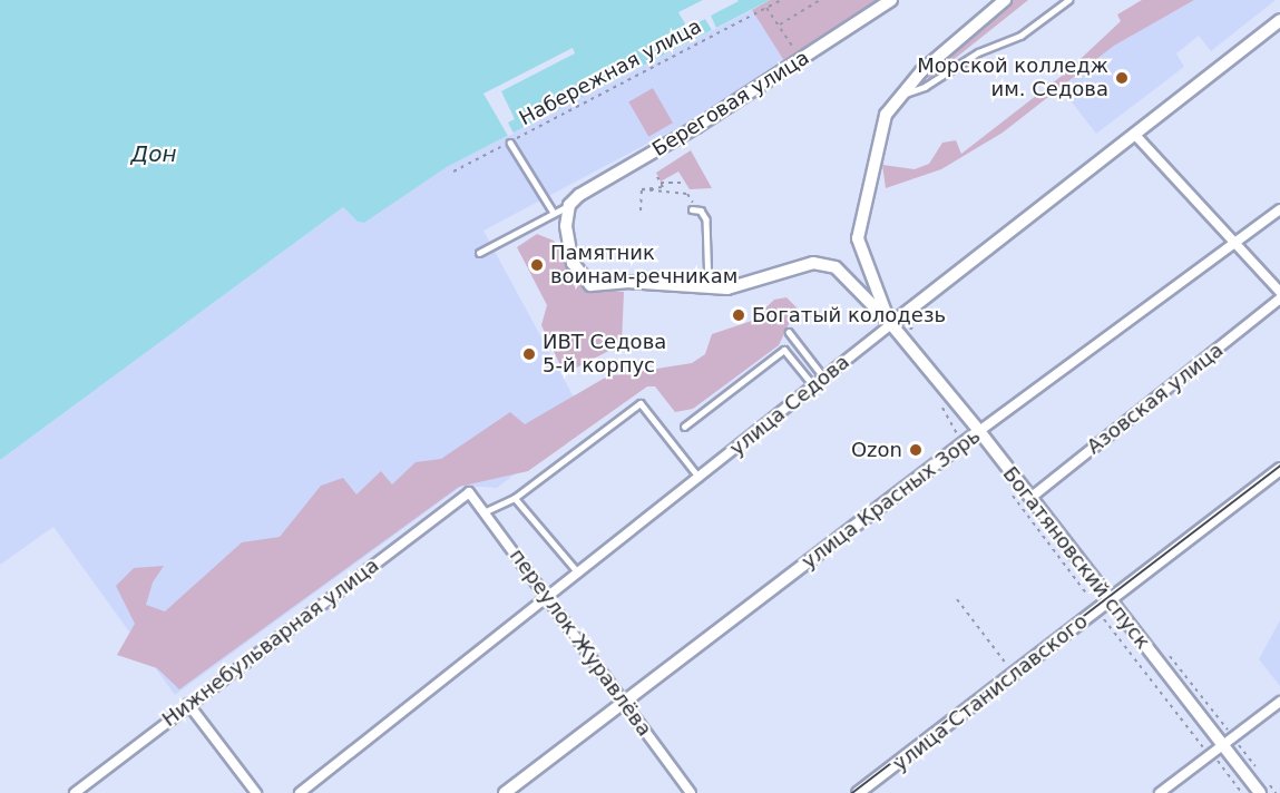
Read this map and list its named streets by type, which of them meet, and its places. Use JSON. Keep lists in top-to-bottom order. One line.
{"streets":{"street":["Береговая улица","Азовская улица","улица Седова","улица Красных Зорь","Богатяновский спуск","Нижнебульварная улица","переулок Журавлёва","улица Станиславского"],"path":["Набережная улица"]},"crossings":[["Береговая улица","Богатяновский спуск"],["Азовская улица","Богатяновский спуск"],["улица Седова","Богатяновский спуск"],["улица Седова","переулок Журавлёва"],["улица Красных Зорь","Богатяновский спуск"],["улица Красных Зорь","переулок Журавлёва"],["Богатяновский спуск","улица Станиславского"],["Нижнебульварная улица","переулок Журавлёва"]],"water":["Дон"],"places":["Морской колледж им. Седова","Памятник воинам-речникам","Богатый колодезь","ИВТ Седова 5-й корпус","Ozon"]}
